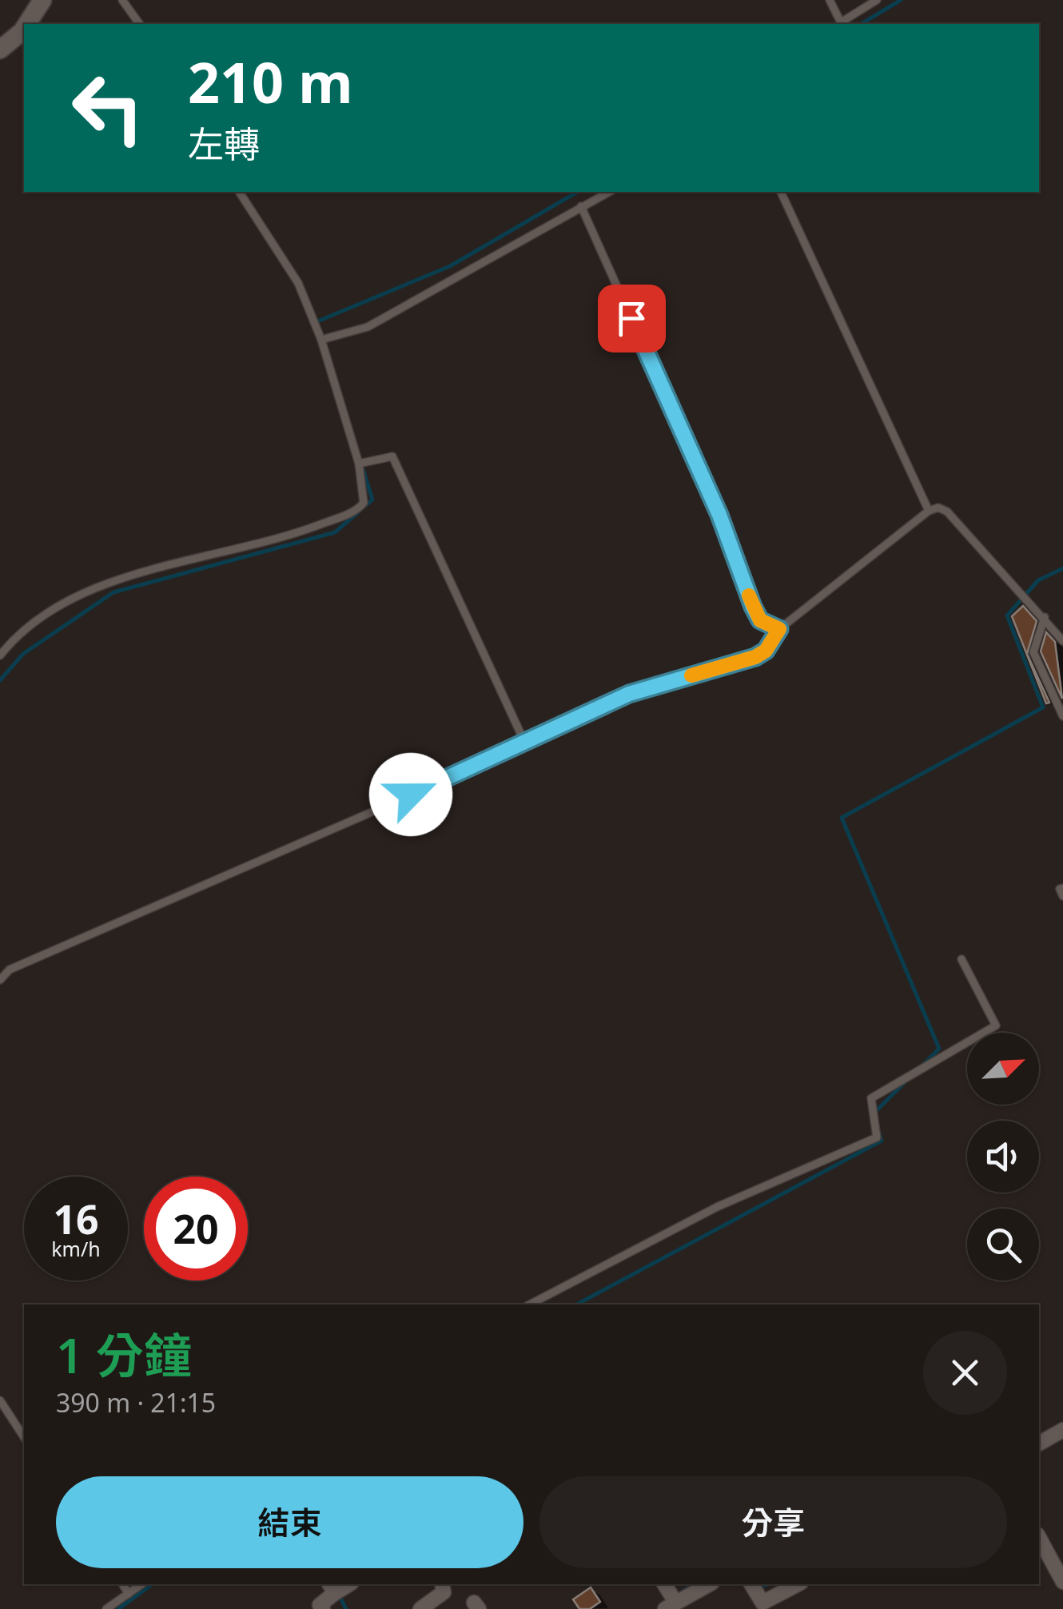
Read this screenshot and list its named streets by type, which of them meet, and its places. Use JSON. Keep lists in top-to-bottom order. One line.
{"north":"top right","page":{"turn":["210 m","左轉"],"speed":"16 km/h","limit":"20","heading":["1 分鐘","390 m · 21:15"],"buttons":["結束","分享"]}}
